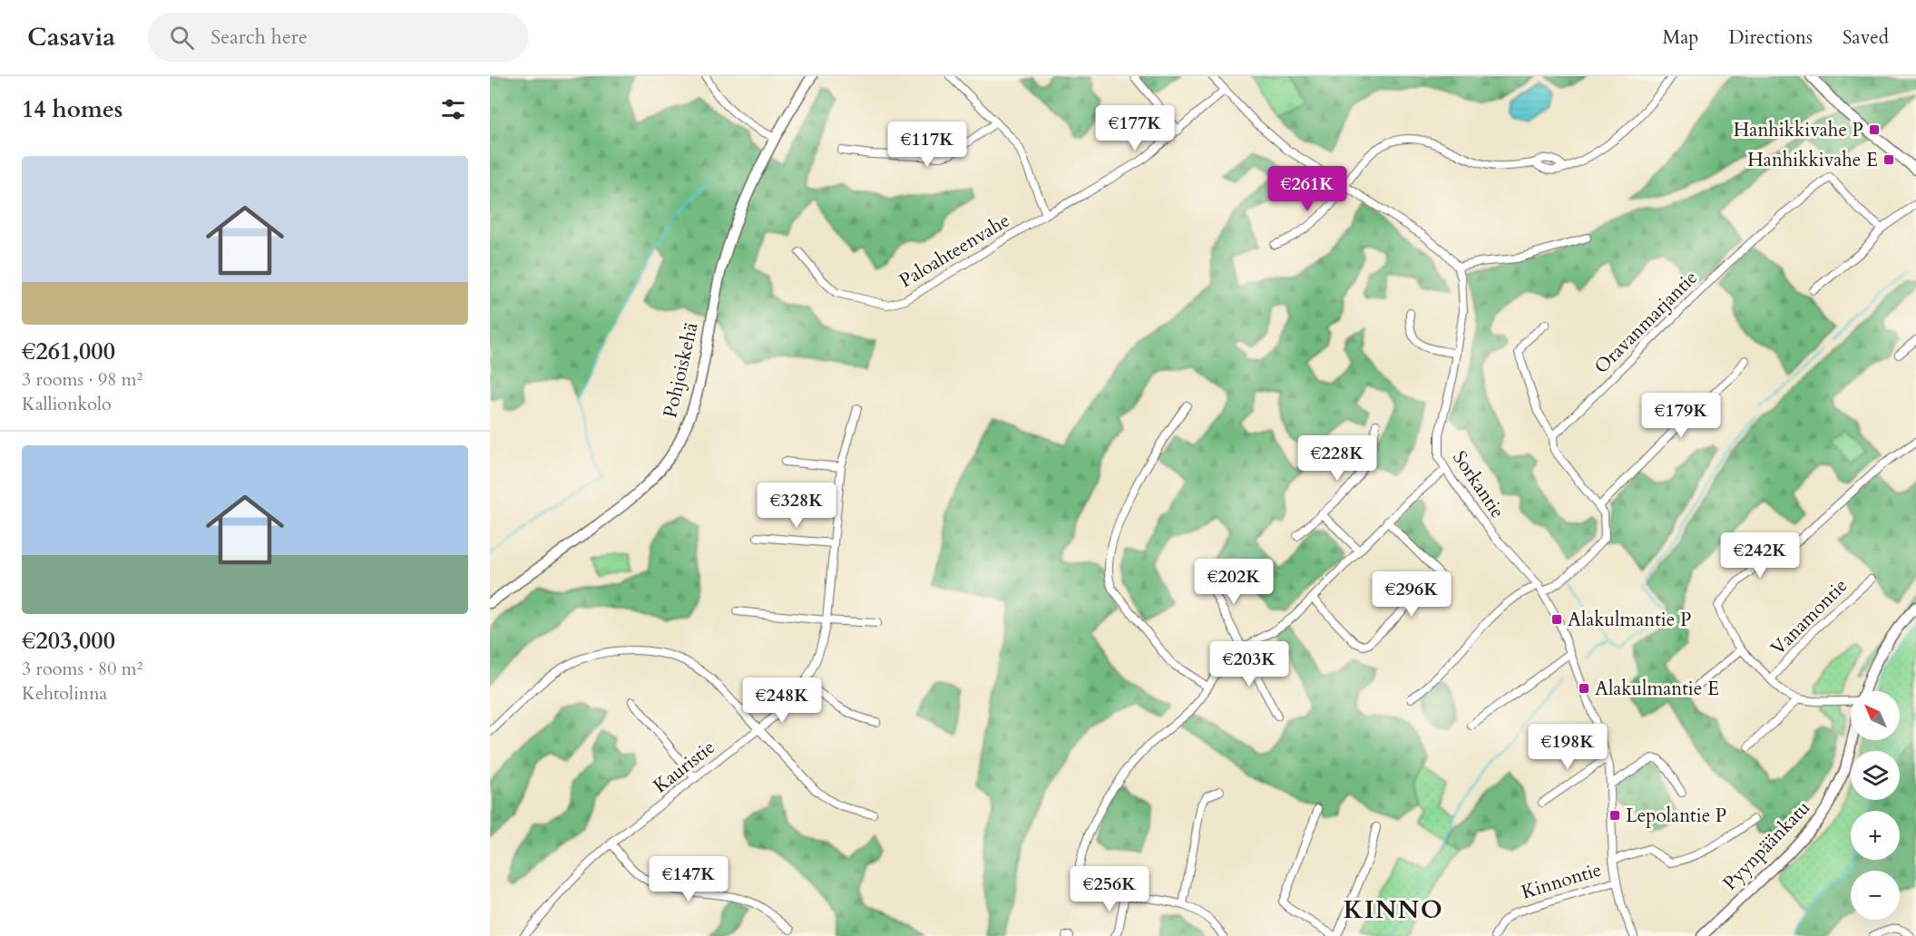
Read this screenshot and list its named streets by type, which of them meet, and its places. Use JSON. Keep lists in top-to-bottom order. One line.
{"streets":{"main road":["Pohjoiskehä","Pyynpäänkatu"],"street":["Paloahteenvahe","Oravanmarjantie","Sorkantie","Vanamontie","Kauristie","Kinnontie"]},"crossings":[["Sorkantie","Kinnontie"]],"districts":["KINNO"],"places":{"transit":["Hanhikkivahe P","Hanhikkivahe E","Alakulmantie P","Alakulmantie E","Lepolantie P"]},"north":"top left","page":{"header":"Casavia","search":"Search here","nav":["Map","Directions","Saved"],"heading":"14 homes","price":["€177K","€117K","€261K","€179K","€228K","€328K","€242K","€202K","€296K","€203K","€248K","€198K","€147K","€256K"],"list":[{"name":"€261,000","note":"3 rooms · 98 m² · Kallionkolo"},{"name":"€203,000","note":"3 rooms · 80 m² · Kehtolinna"}],"map_buttons":["+","−"]}}
